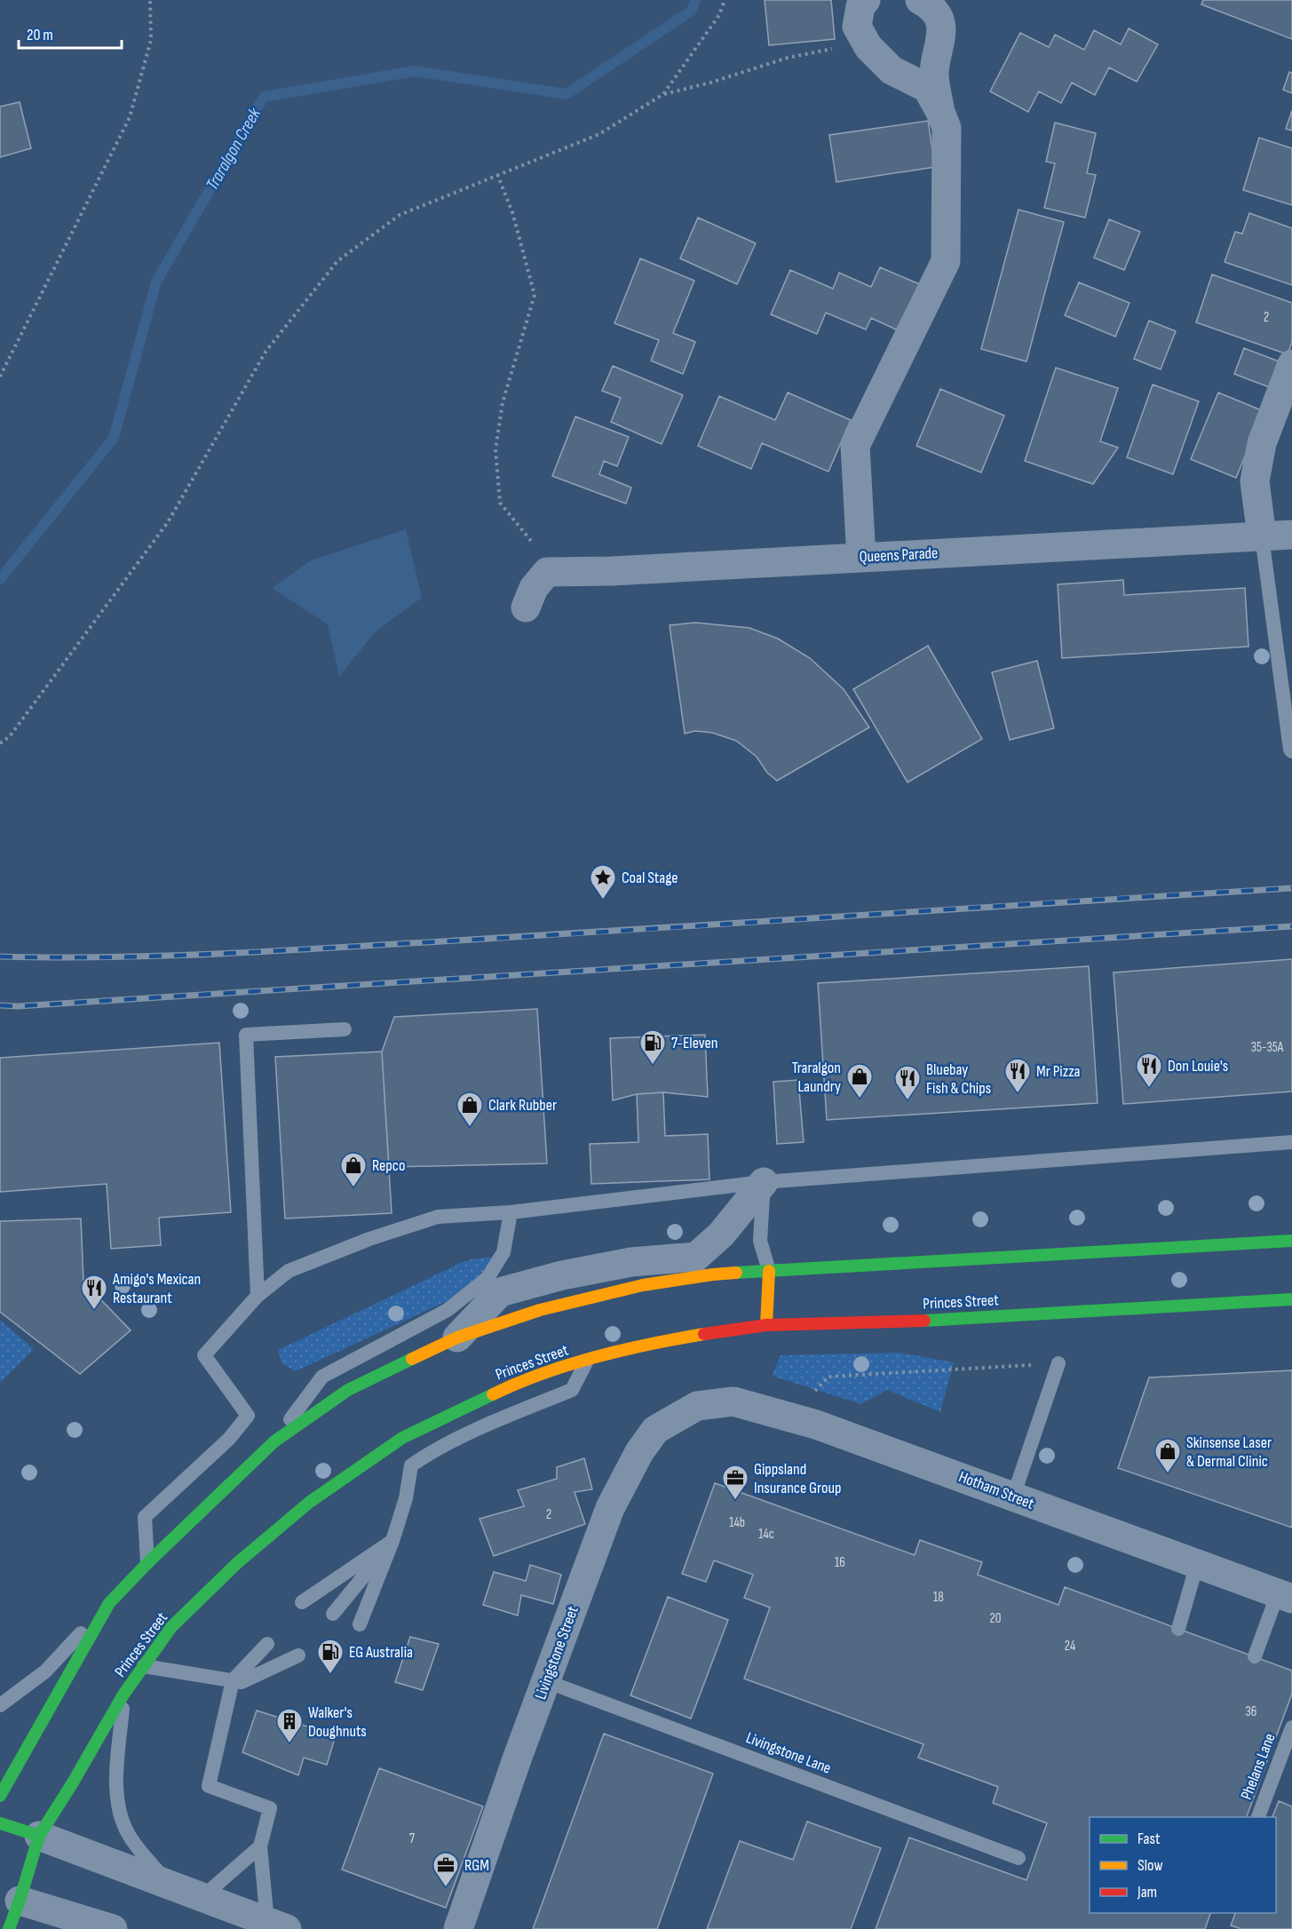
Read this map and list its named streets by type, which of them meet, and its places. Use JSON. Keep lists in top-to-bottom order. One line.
{"streets":{"highway":["Princes Street"],"street":["Queens Parade","Hotham Street","Livingstone Street"],"lane":["Livingstone Lane","Phelans Lane"]},"crossings":[["Hotham Street","Livingstone Street"],["Livingstone Street","Livingstone Lane"]],"water":["Traralgon Creek"],"places":{"place":["Coal Stage"],"fuel station":["7-Eleven","EG Australia"],"restaurant":["Don Louie's","Mr Pizza","Bluebay Fish & Chips","Amigo's Mexican Restaurant"],"shop":["Traralgon Laundry","Clark Rubber","Repco","Skinsense Laser & Dermal Clinic"],"office":["Gippsland Insurance Group","RGM"],"building":["Walker's Doughnuts"]},"house_numbers":["2","35-35A","2","14b","14c","16","18","20","24","36","7"],"legend":["Fast","Slow","Jam"],"scale_bar":"20 m"}
